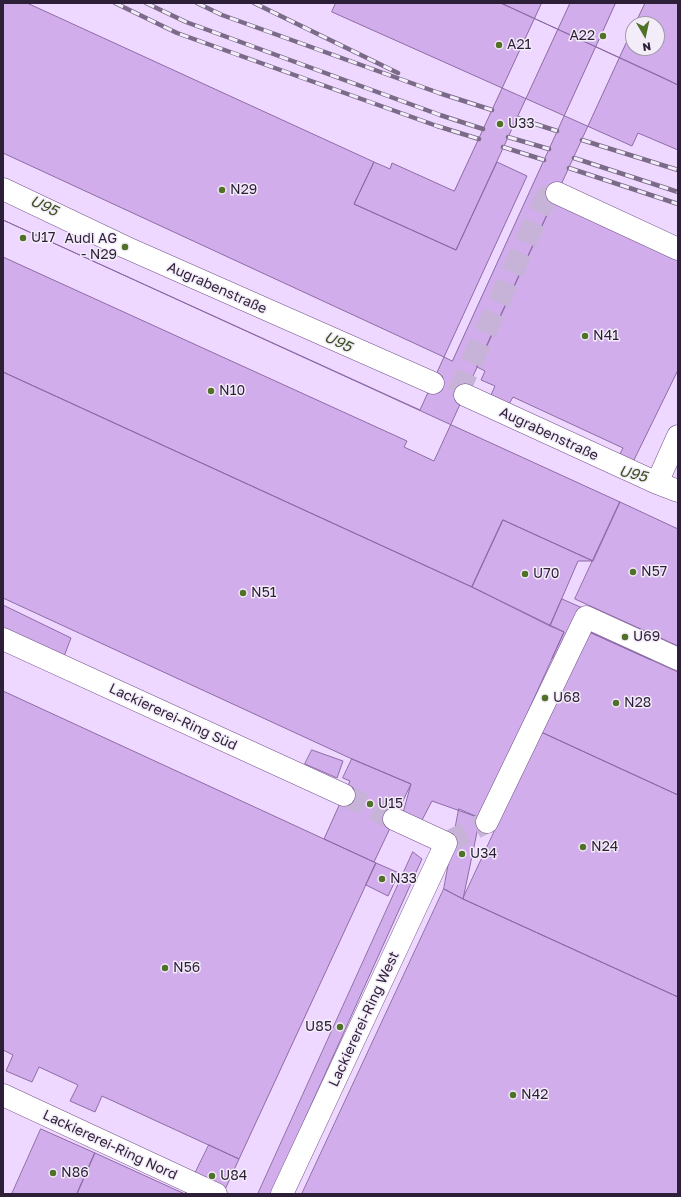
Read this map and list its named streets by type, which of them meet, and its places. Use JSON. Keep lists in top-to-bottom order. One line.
{"streets":{"lane":["Augrabenstraße","Lackiererei-Ring Süd","Lackiererei-Ring West","Lackiererei-Ring Nord"]},"water":["U95"],"places":["A22","A21","U33","N29","U17","Audi AG - N29","N41","N10","N57","U70","N51","U69","U68","N28","U15","N24","U34","N33","N56","U85","N42","N86","U84"],"north":"bottom"}
